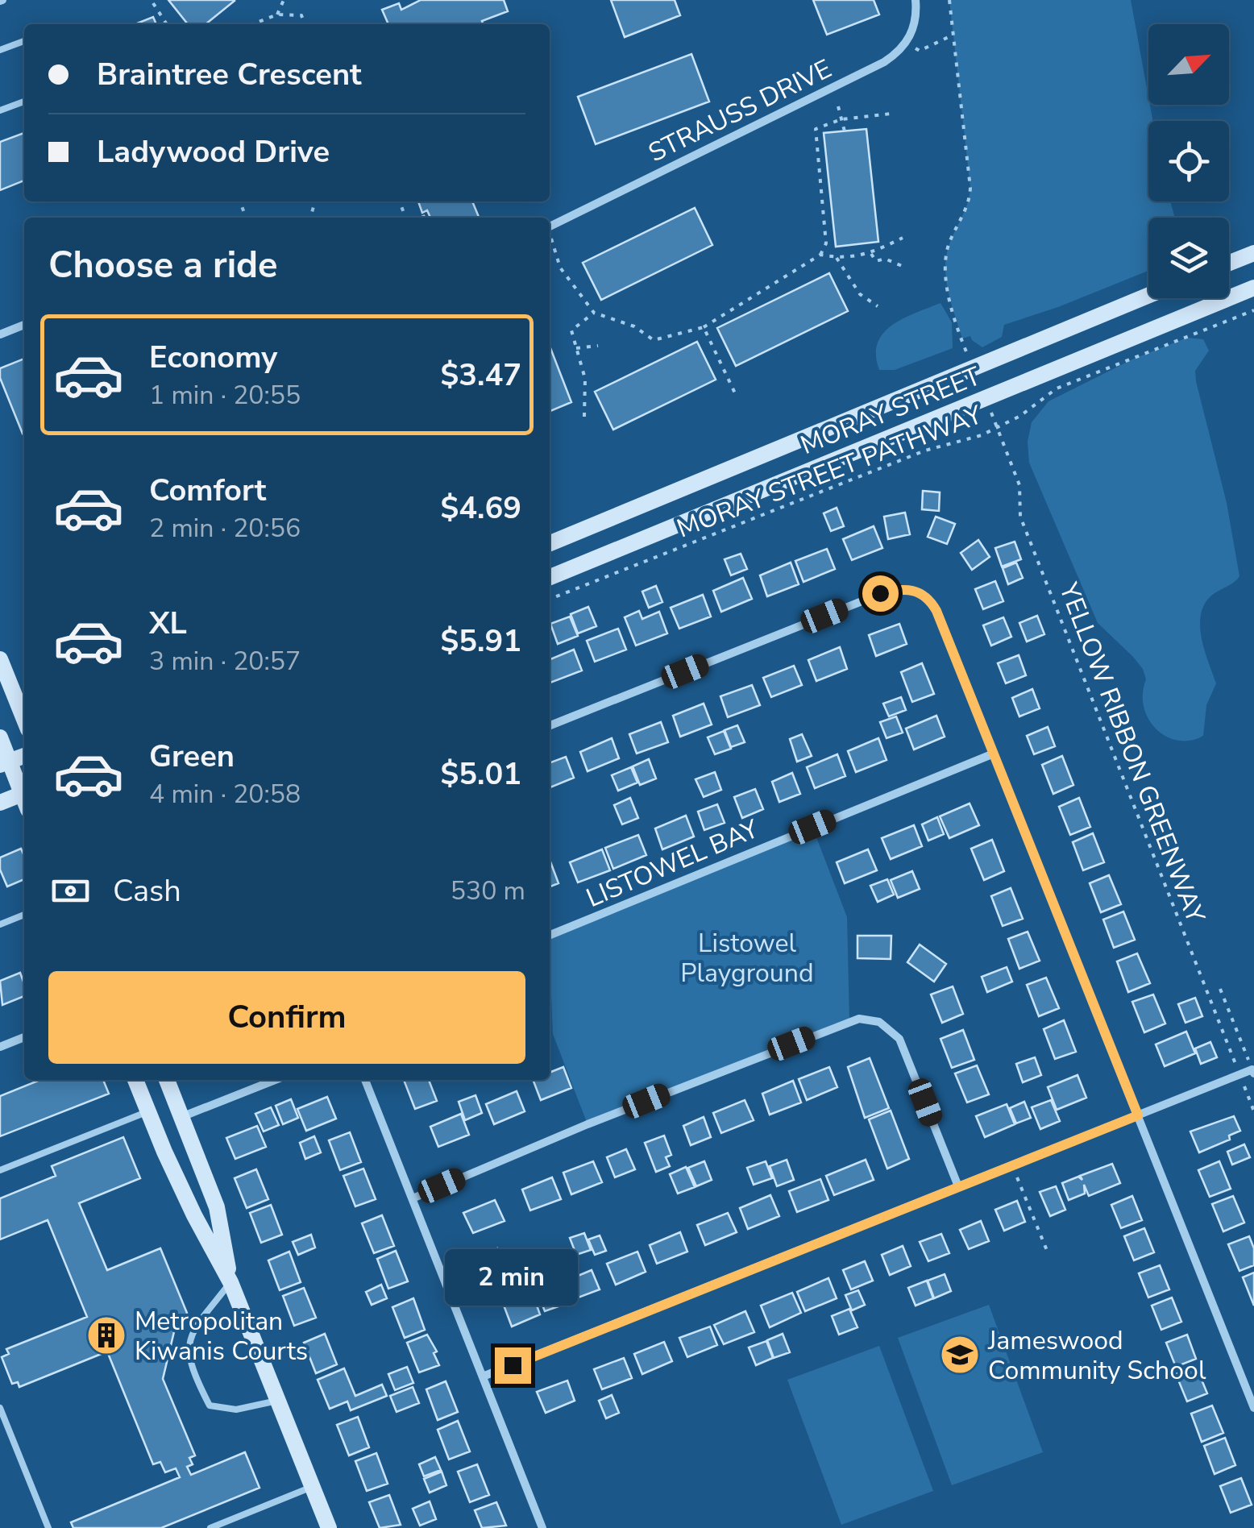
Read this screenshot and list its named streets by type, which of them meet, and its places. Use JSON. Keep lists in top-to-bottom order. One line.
{"streets":{"street":["STRAUSS DRIVE","MORAY STREET","LISTOWEL BAY"],"path":["MORAY STREET PATHWAY","YELLOW RIBBON GREENWAY"]},"crossings":[["MORAY STREET PATHWAY","YELLOW RIBBON GREENWAY"]],"parks":["Listowel Playground"],"places":{"building":["Metropolitan Kiwanis Courts"],"school or university":["Jameswood Community School"]},"north":"top right","page":{"banner":["Braintree Crescent","Ladywood Drive"],"heading":"Choose a ride","list":[{"name":"Economy","note":"1 min · 20:55","value":"$3.47"},{"name":"Comfort","note":"2 min · 20:56","value":"$4.69"},{"name":"XL","note":"3 min · 20:57","value":"$5.91"},{"name":"Green","note":"4 min · 20:58","value":"$5.01"}],"pay":["Cash","530 m"],"buttons":"Confirm","bubble":"2 min"}}
